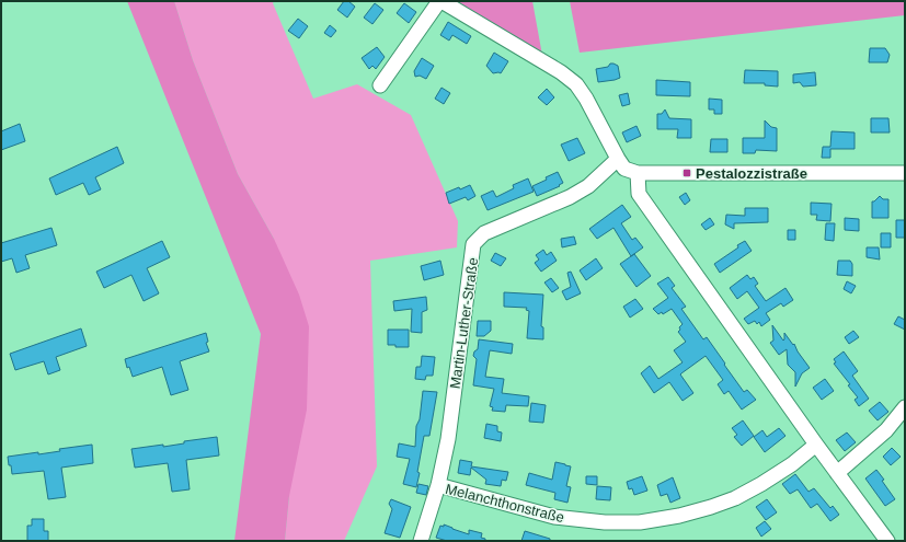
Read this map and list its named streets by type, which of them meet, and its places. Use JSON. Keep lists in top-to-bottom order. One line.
{"streets":{"street":["Martin-Luther-Straße","Melanchthonstraße"]},"crossings":[["Martin-Luther-Straße","Melanchthonstraße"]],"places":{"transit":["Pestalozzistraße"]}}
